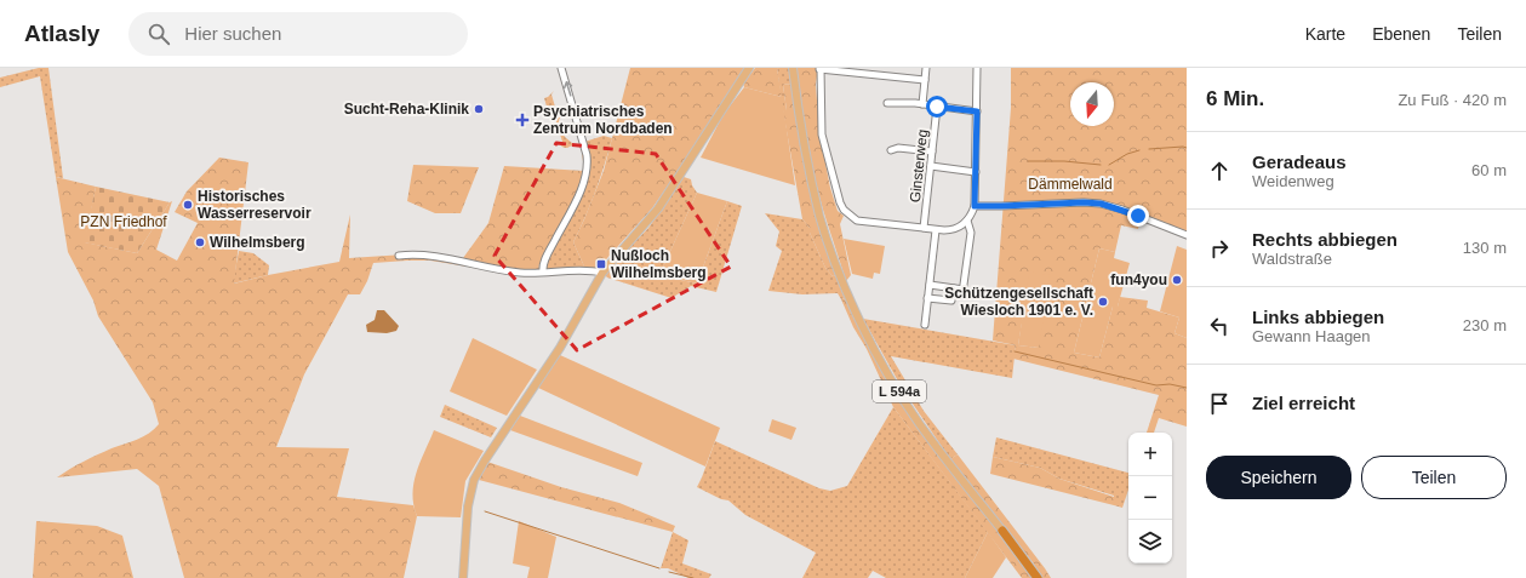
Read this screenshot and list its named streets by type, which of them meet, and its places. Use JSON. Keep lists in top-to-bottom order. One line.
{"streets":{"highway":["L 594a"],"street":["Ginsterweg"]},"parks":["Dämmelwald","PZN Friedhof"],"places":{"other":["Sucht-Reha-Klinik","Historisches Wasserreservoir","Wilhelmsberg","fun4you","Schützengesellschaft Wiesloch 1901 e. V."],"health":["Psychiatrisches Zentrum Nordbaden"],"transit":["Nußloch Wilhelmsberg"]},"north":"bottom","page":{"header":"Atlasly","search":"Hier suchen","nav":["Karte","Ebenen","Teilen"],"heading":["6 Min.","Zu Fuß · 420 m"],"list":[["Geradeaus","Weidenweg","60 m"],["Rechts abbiegen","Waldstraße","130 m"],["Links abbiegen","Gewann Haagen","230 m"],"Ziel erreicht"],"map_buttons":["+","−"],"buttons":["Speichern","Teilen"]}}
